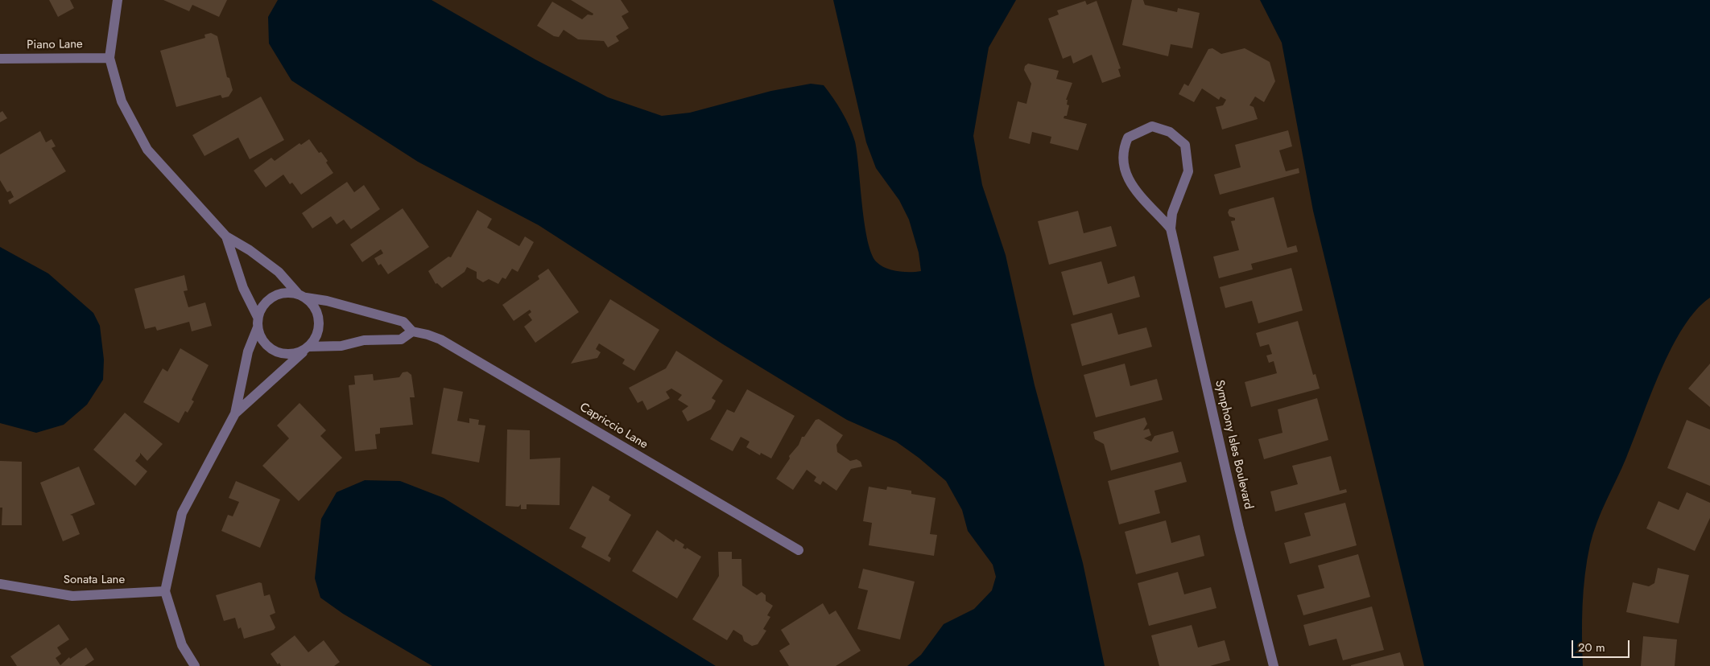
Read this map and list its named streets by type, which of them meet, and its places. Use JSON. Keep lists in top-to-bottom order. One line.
{"streets":{"street":["Piano Lane","Capriccio Lane","Symphony Isles Boulevard","Sonata Lane"]},"scale_bar":"20 m"}
